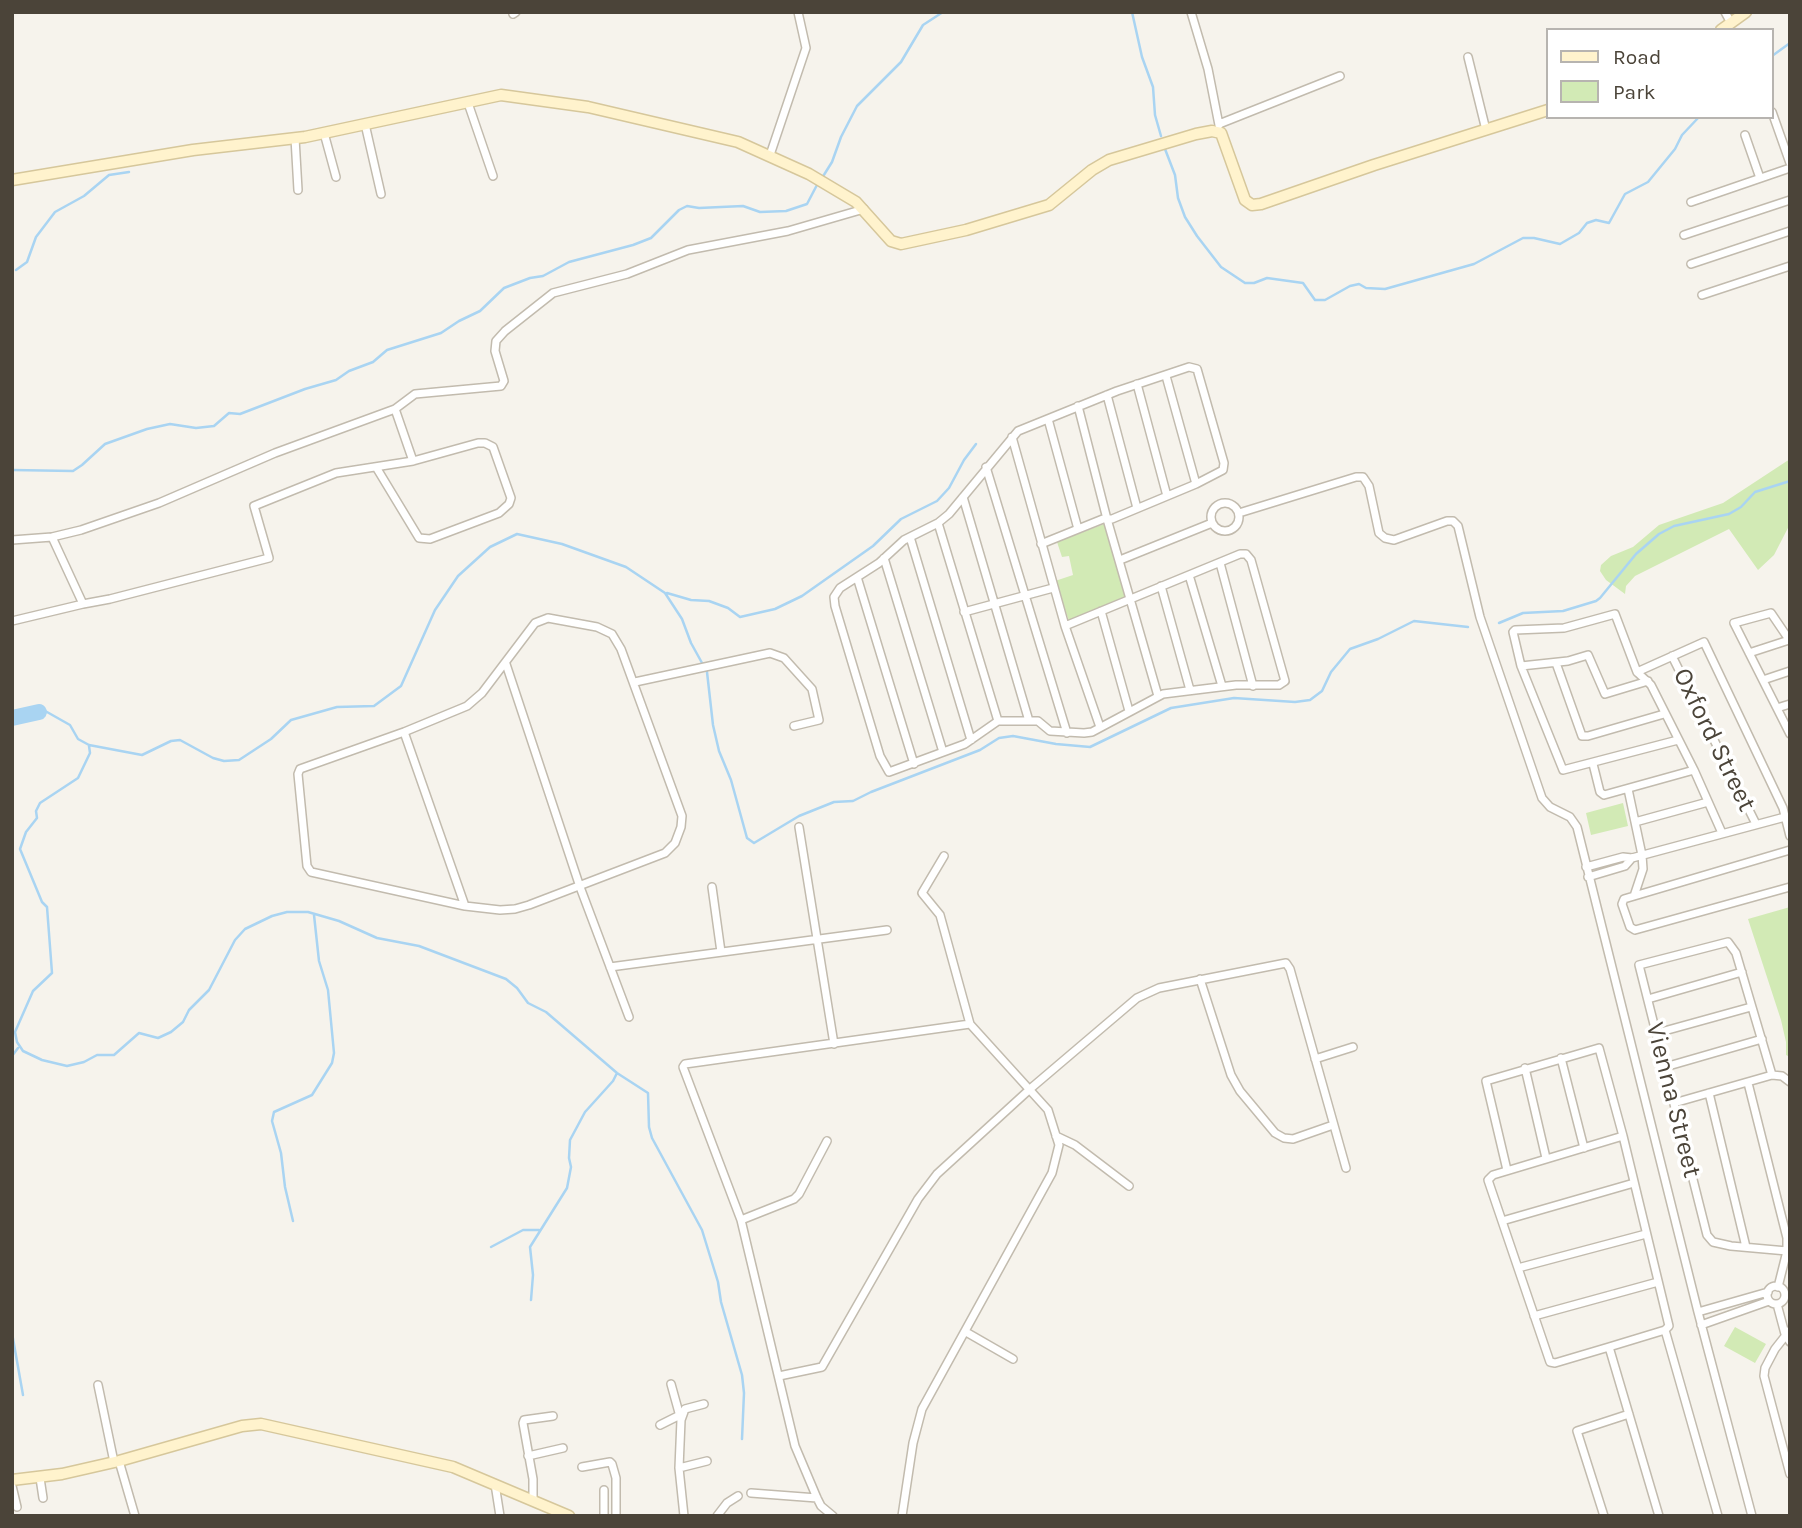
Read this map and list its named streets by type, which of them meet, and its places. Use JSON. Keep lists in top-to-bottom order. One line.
{"streets":{"street":["Oxford Street","Vienna Street"]},"legend":["Road","Park"]}
